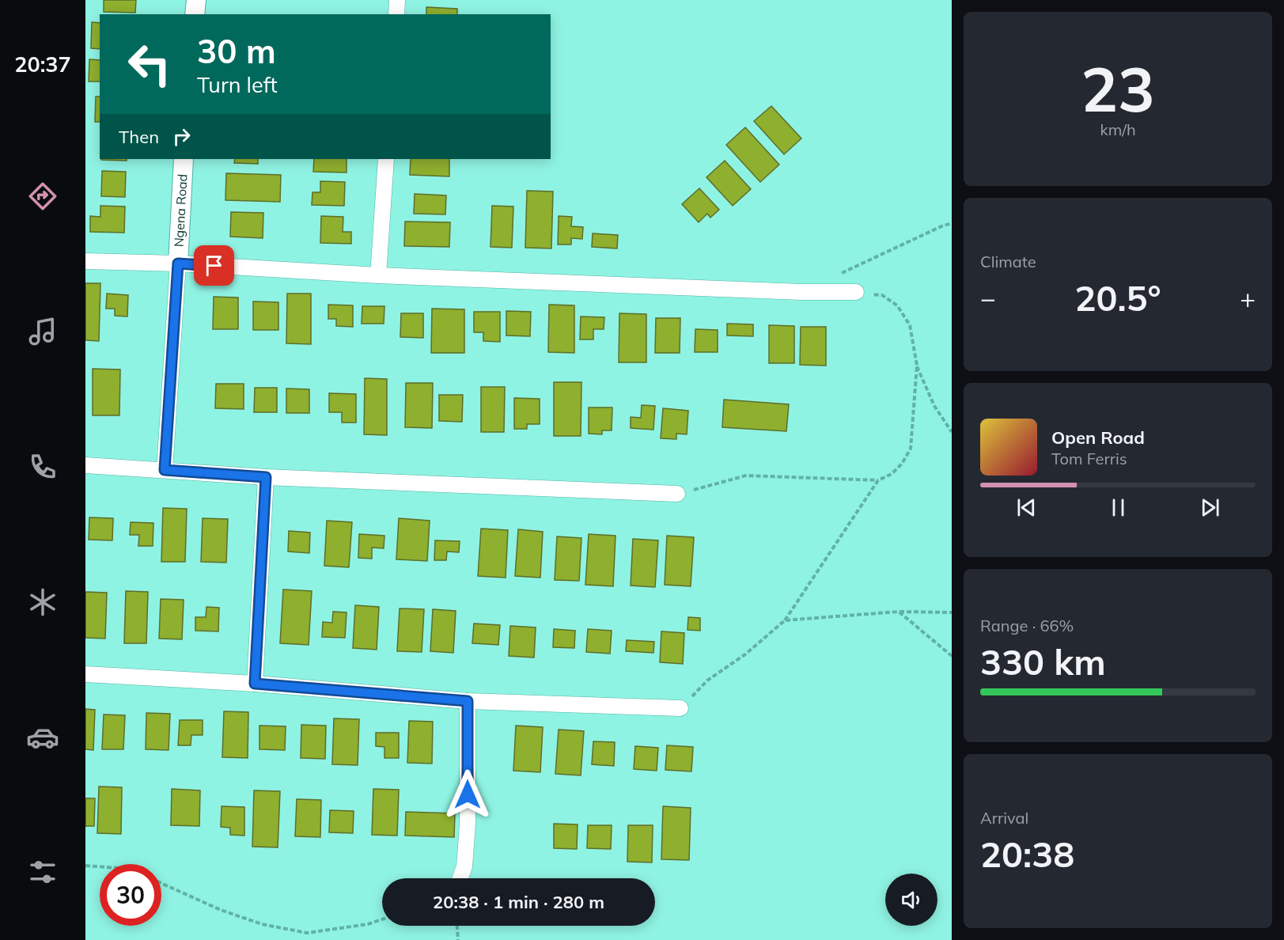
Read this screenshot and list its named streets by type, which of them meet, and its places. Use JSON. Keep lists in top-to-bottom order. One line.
{"streets":{"street":["Ngena Road"]},"page":{"tabs":"20:37","tile":[["23","km/h"],"Climate",["Range · 66%","330 km"],["Arrival","20:38"]],"turn":["30 m","Turn left"],"then":"Then","heat":["−","20.5°","+"],"song":["Open Road","Tom Ferris"],"limit":"30","trip":"20:38 · 1 min · 280 m"}}
